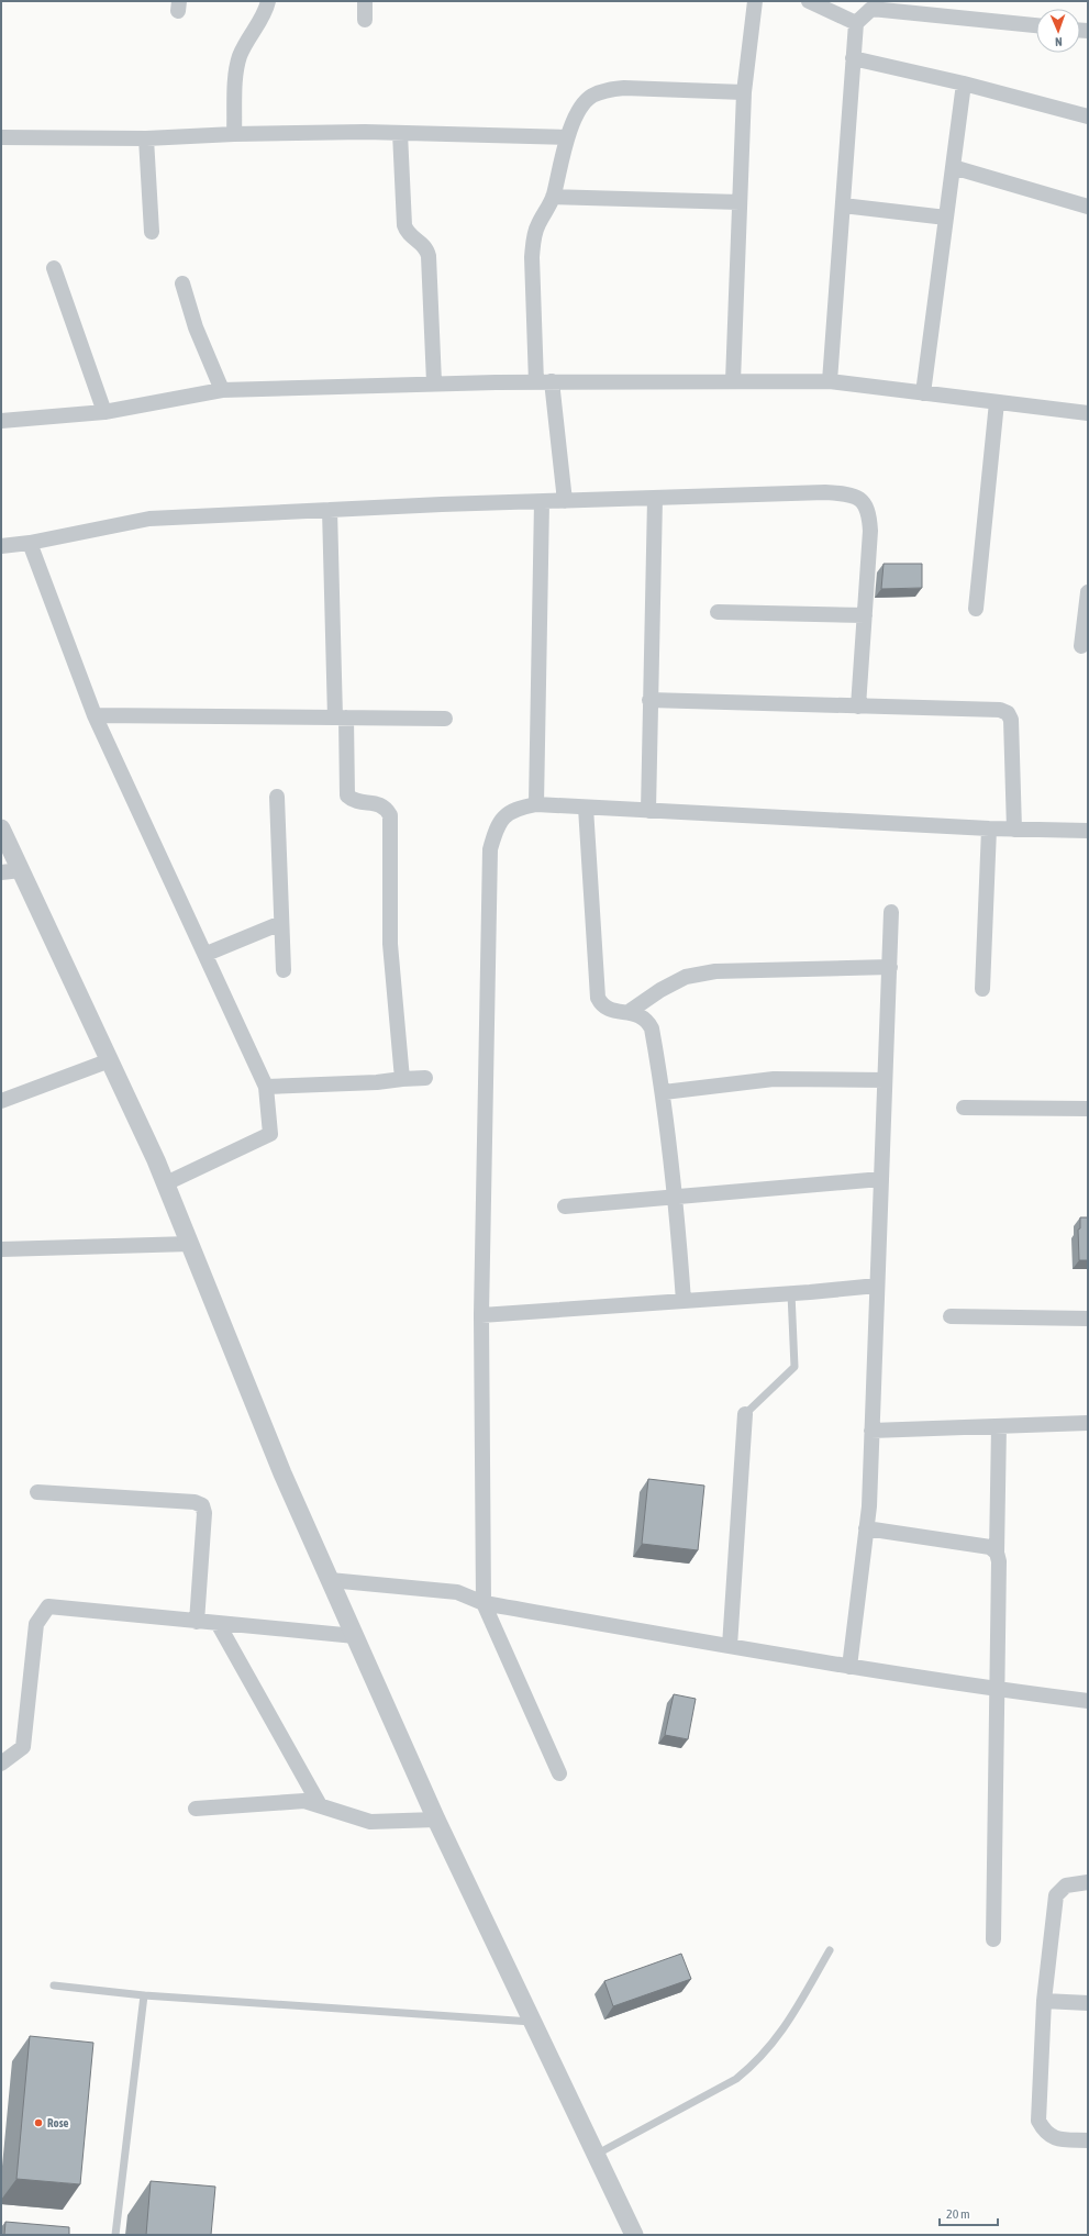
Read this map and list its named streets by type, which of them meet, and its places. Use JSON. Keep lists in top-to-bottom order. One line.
{"places":["Rose"],"scale_bar":"20 m","north":"bottom"}
